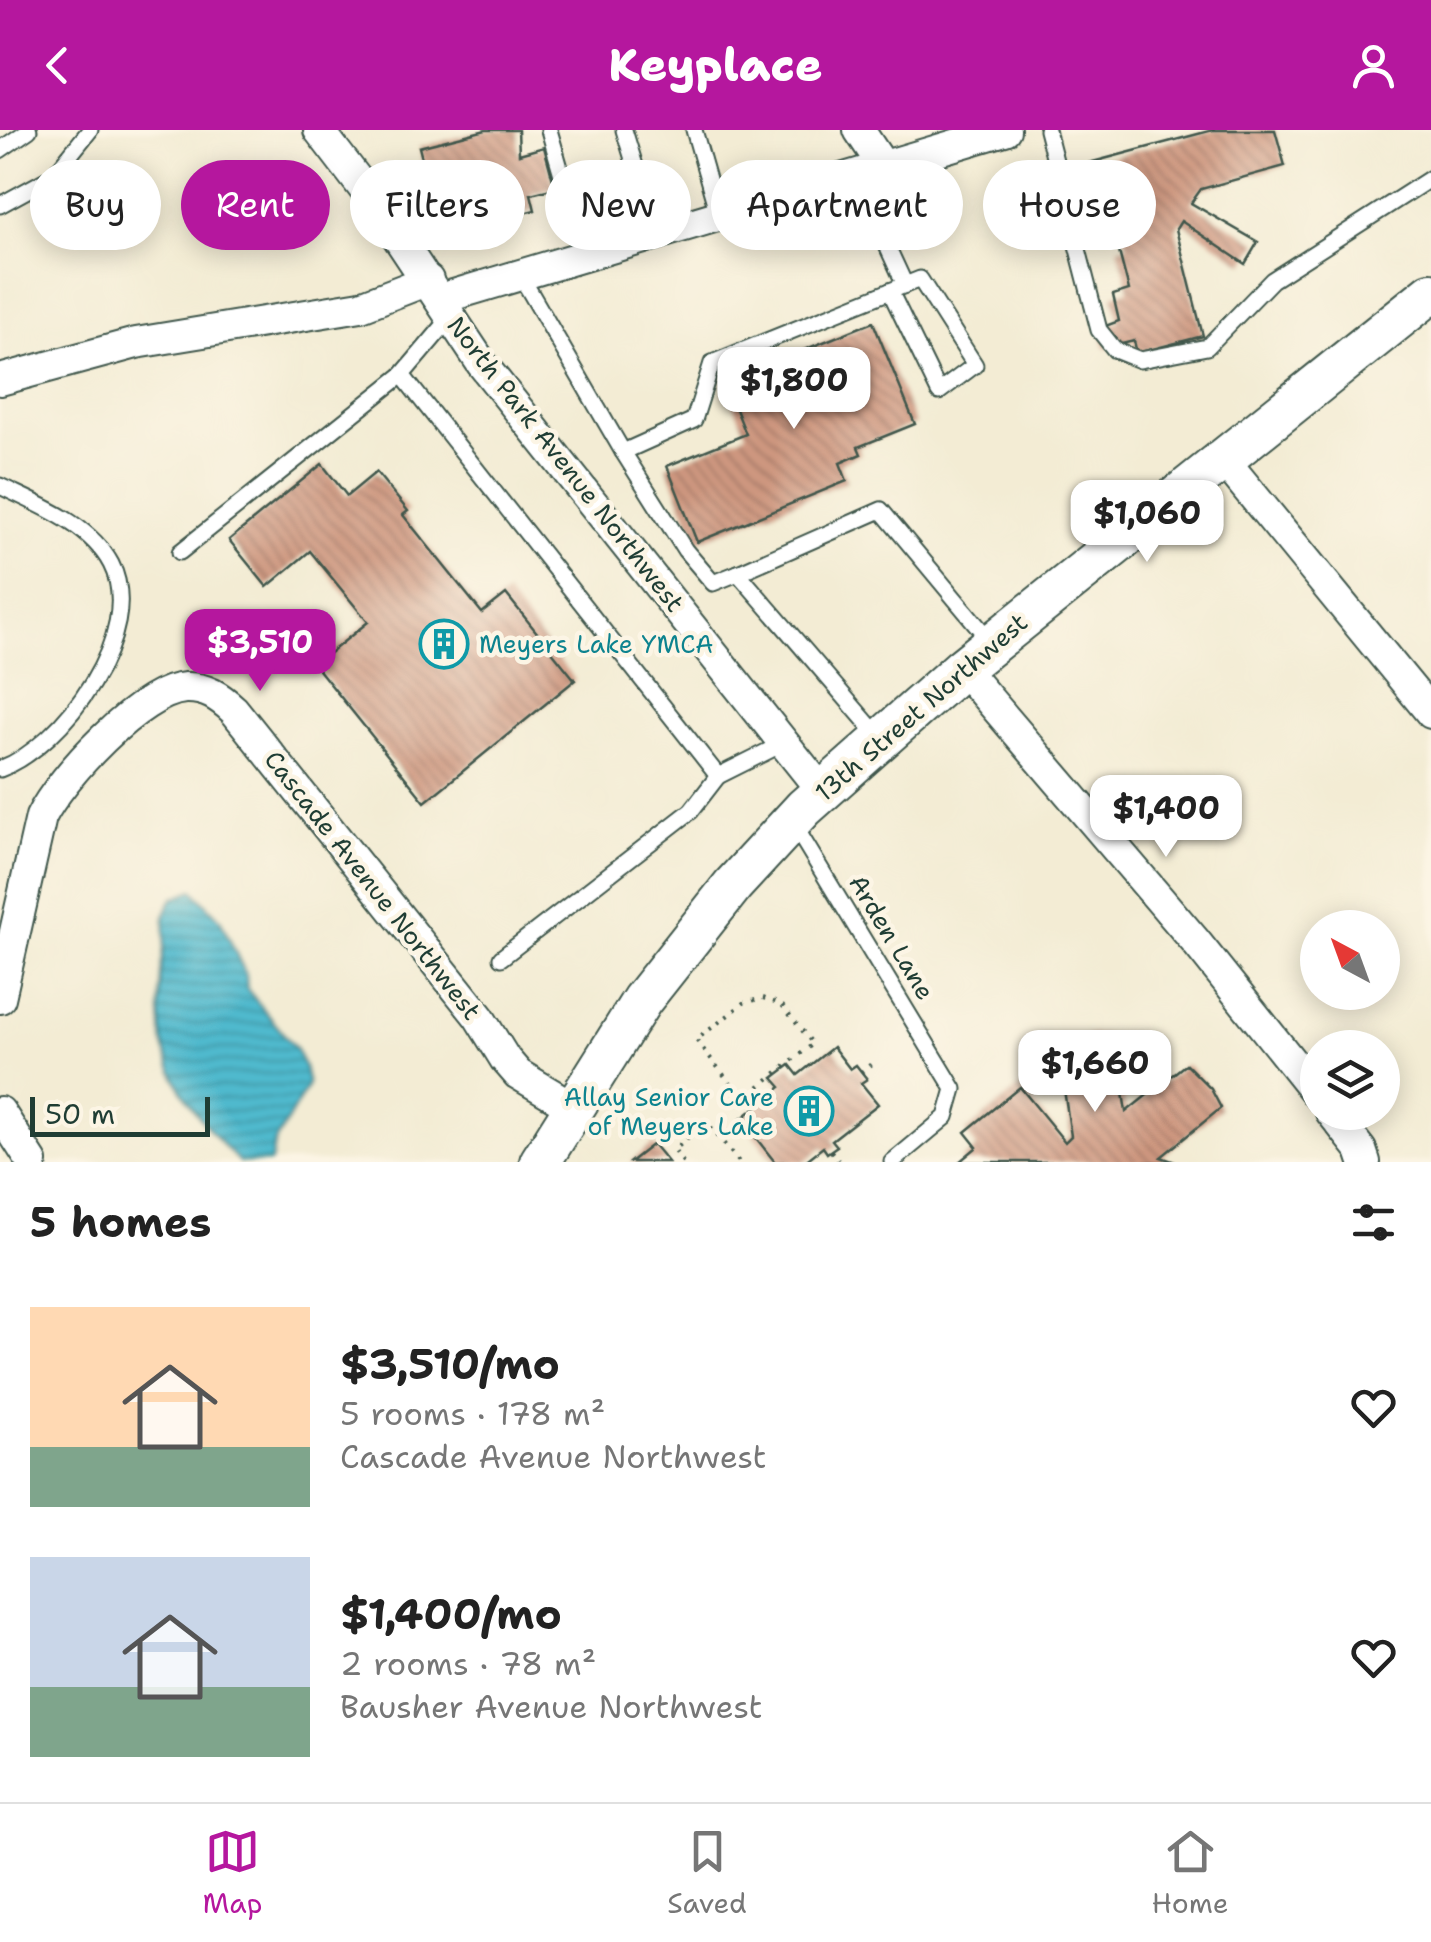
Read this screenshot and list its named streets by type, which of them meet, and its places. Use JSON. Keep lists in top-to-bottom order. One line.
{"streets":{"main road":["13th Street Northwest"],"street":["North Park Avenue Northwest","Cascade Avenue Northwest"],"lane":["Arden Lane"]},"crossings":[["North Park Avenue Northwest","13th Street Northwest"],["13th Street Northwest","Cascade Avenue Northwest"],["13th Street Northwest","Arden Lane"]],"places":{"building":["Meyers Lake YMCA","Allay Senior Care of Meyers Lake"]},"scale_bar":"50 m","north":"top left","page":{"header":"Keyplace","chip":["Buy","Rent","Filters","New","Apartment","House"],"price":["$1,800","$1,060","$3,510","$1,400","$1,660"],"scale":"50 m","heading":"5 homes","list":[{"name":"$3,510/mo","note":"5 rooms · 178 m² · Cascade Avenue Northwest"},{"name":"$1,400/mo","note":"2 rooms · 78 m² · Bausher Avenue Northwest"}],"tabs":["Map","Saved","Home"]}}
